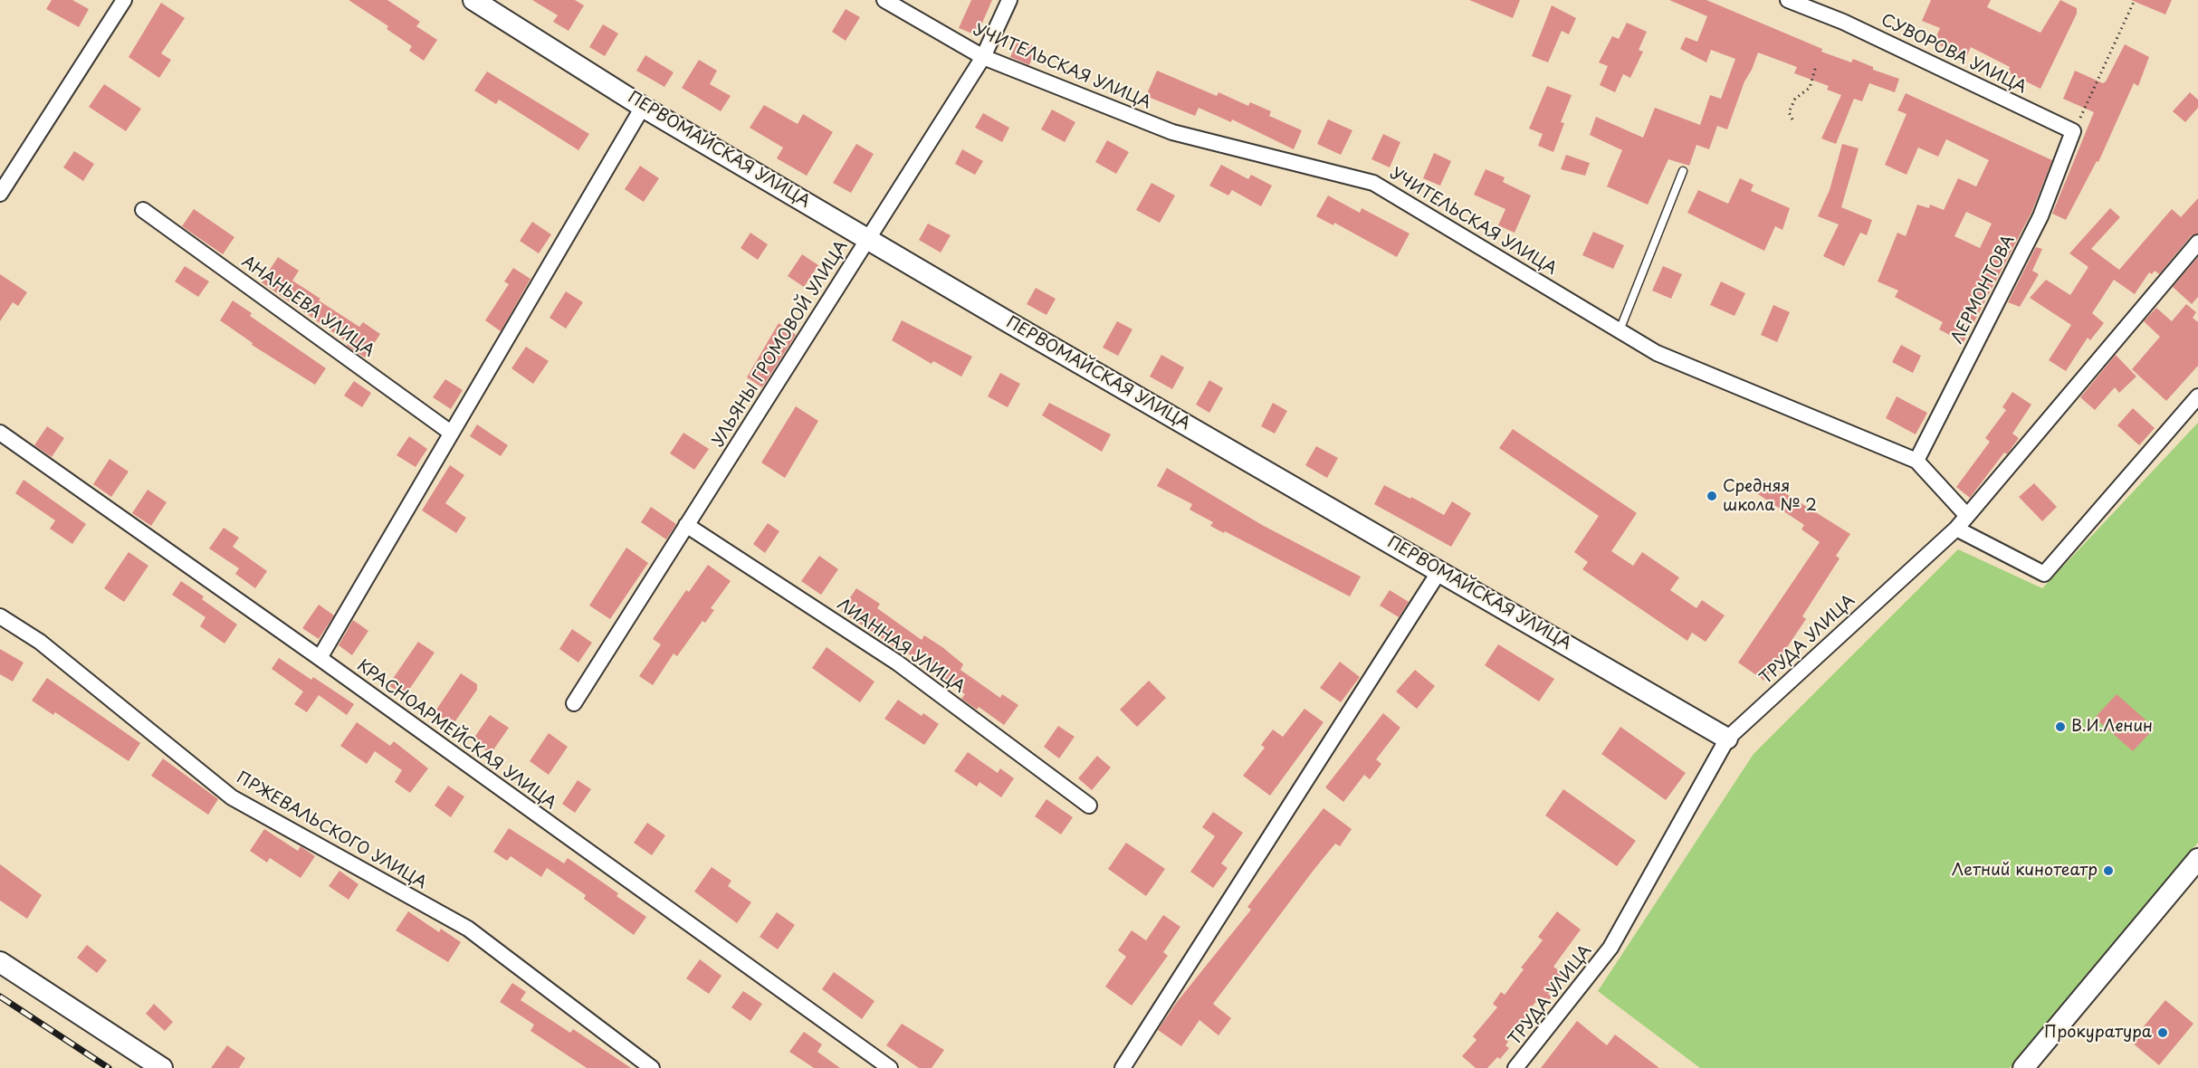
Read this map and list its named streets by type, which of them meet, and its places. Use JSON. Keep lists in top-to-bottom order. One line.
{"streets":{"street":["СУВОРОВА УЛИЦА","УЧИТЕЛЬСКАЯ УЛИЦА","ПЕРВОМАЙСКАЯ УЛИЦА","ЛЕРМОНТОВА","АНАНЬЕВА УЛИЦА","УЛЬЯНЫ ГРОМОВОЙ УЛИЦА","ТРУДА УЛИЦА","ЛИАННАЯ УЛИЦА","КРАСНОАРМЕЙСКАЯ УЛИЦА","ПРЖЕВАЛЬСКОГО УЛИЦА"]},"crossings":[["СУВОРОВА УЛИЦА","ЛЕРМОНТОВА"],["УЧИТЕЛЬСКАЯ УЛИЦА","ЛЕРМОНТОВА"],["УЧИТЕЛЬСКАЯ УЛИЦА","УЛЬЯНЫ ГРОМОВОЙ УЛИЦА"],["ПЕРВОМАЙСКАЯ УЛИЦА","УЛЬЯНЫ ГРОМОВОЙ УЛИЦА"],["ПЕРВОМАЙСКАЯ УЛИЦА","ТРУДА УЛИЦА"],["УЛЬЯНЫ ГРОМОВОЙ УЛИЦА","ЛИАННАЯ УЛИЦА"]],"places":["Средняя школа № 2","В.И.Ленин","Летний кинотеатр","Прокуратура"]}
